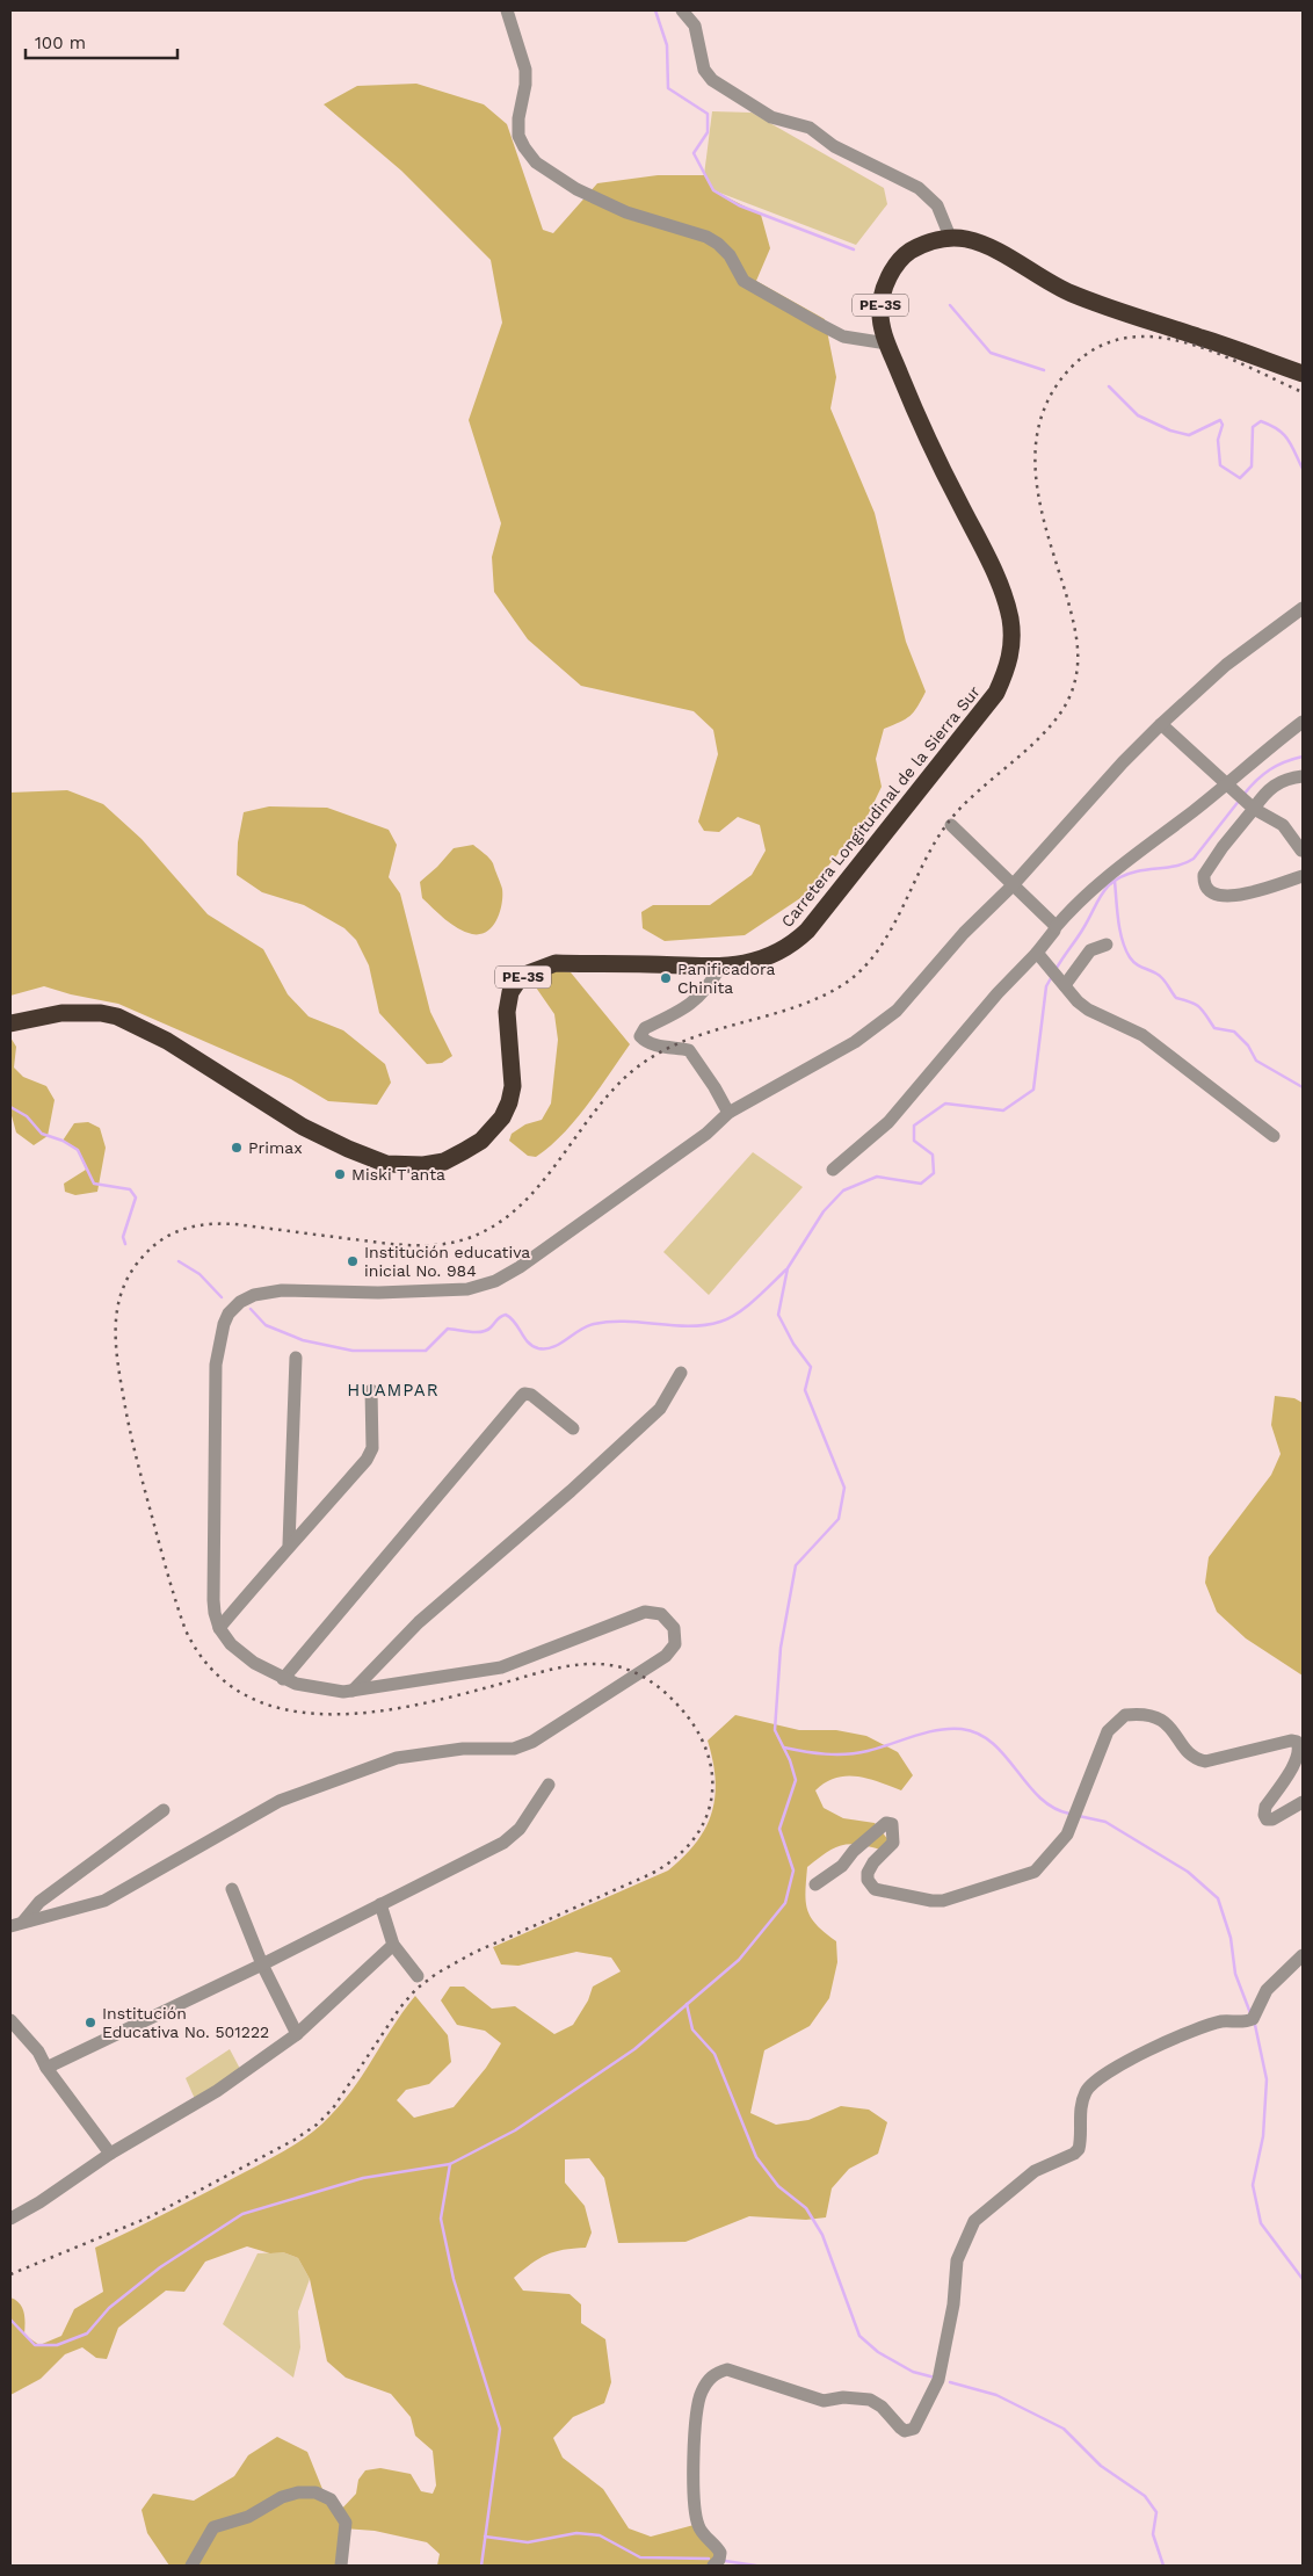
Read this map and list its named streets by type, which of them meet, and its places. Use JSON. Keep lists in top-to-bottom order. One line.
{"streets":{"highway":["PE-3S","Carretera Longitudinal de la Sierra Sur"]},"districts":["HUAMPAR"],"places":["Panificadora Chinita","Primax","Miski T'anta","Institución educativa inicial No. 984","Institución Educativa No. 501222"],"scale_bar":"100 m"}
